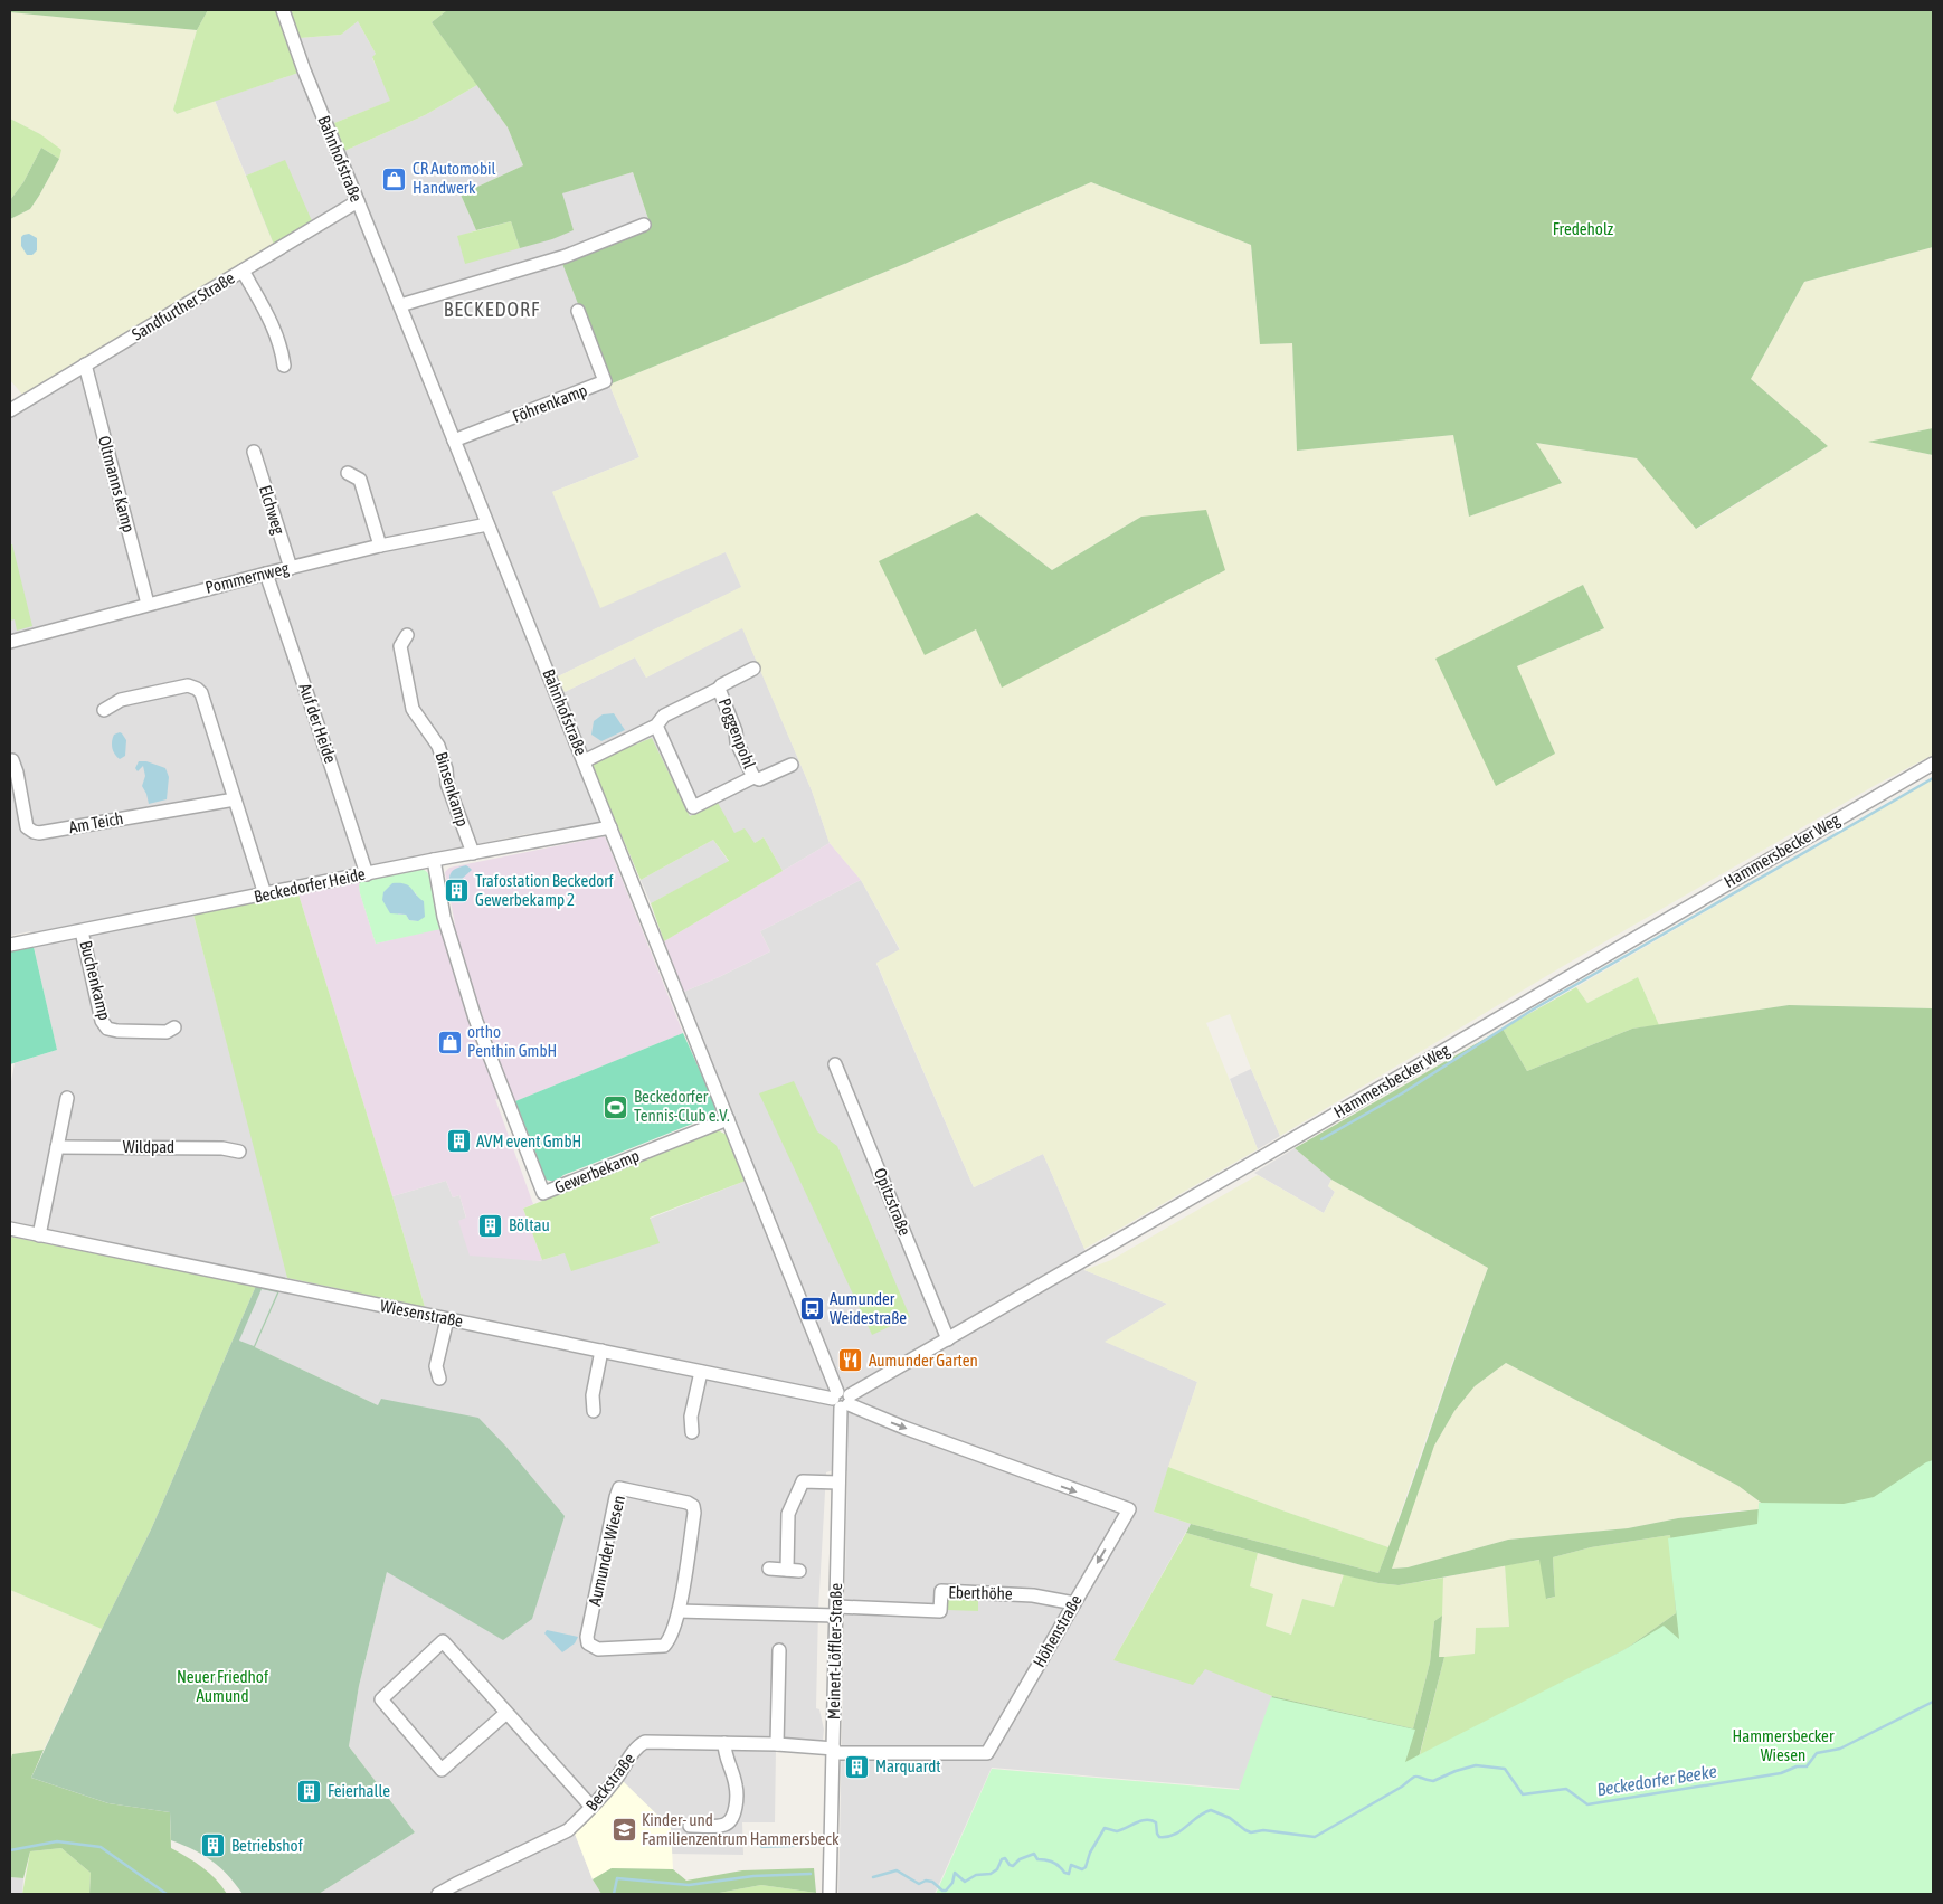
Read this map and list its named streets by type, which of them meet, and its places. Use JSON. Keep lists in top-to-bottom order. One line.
{"streets":{"street":["Bahnhofstraße","Sandfurther Straße","Föhrenkamp","Oltmanns Kamp","Elchweg","Pommernweg","Auf der Heide","Poggenpohl","Binsenkamp","Am Teich","Hammersbecker Weg","Beckedorfer Heide","Buchenkamp","Wildpad","Gewerbekamp","Opitzstraße","Wiesenstraße","Aumunder Wiesen","Eberthöhe","Höhenstraße","Meinert-Löffler-Straße","Beckstraße"]},"crossings":[["Bahnhofstraße","Sandfurther Straße"],["Bahnhofstraße","Föhrenkamp"],["Bahnhofstraße","Pommernweg"],["Bahnhofstraße","Poggenpohl"],["Bahnhofstraße","Hammersbecker Weg"],["Bahnhofstraße","Beckedorfer Heide"],["Bahnhofstraße","Gewerbekamp"],["Bahnhofstraße","Wiesenstraße"],["Bahnhofstraße","Höhenstraße"],["Bahnhofstraße","Meinert-Löffler-Straße"],["Sandfurther Straße","Oltmanns Kamp"],["Oltmanns Kamp","Pommernweg"],["Elchweg","Pommernweg"],["Pommernweg","Auf der Heide"],["Auf der Heide","Beckedorfer Heide"],["Binsenkamp","Beckedorfer Heide"],["Hammersbecker Weg","Opitzstraße"],["Hammersbecker Weg","Wiesenstraße"],["Hammersbecker Weg","Höhenstraße"],["Hammersbecker Weg","Meinert-Löffler-Straße"],["Beckedorfer Heide","Buchenkamp"],["Beckedorfer Heide","Gewerbekamp"],["Wiesenstraße","Höhenstraße"],["Wiesenstraße","Meinert-Löffler-Straße"],["Eberthöhe","Höhenstraße"],["Eberthöhe","Meinert-Löffler-Straße"],["Höhenstraße","Meinert-Löffler-Straße"],["Höhenstraße","Beckstraße"],["Meinert-Löffler-Straße","Beckstraße"]],"districts":["BECKEDORF"],"water":["Beckedorfer Beeke"],"parks":["Fredeholz","Neuer Friedhof Aumund","Hammersbecker Wiesen"],"places":{"shop":["CR Automobil Handwerk","ortho Penthin GmbH"],"building":["Trafostation Beckedorf Gewerbekamp 2","AVM event GmbH","Böltau","Marquardt","Feierhalle","Betriebshof"],"sports":["Beckedorfer Tennis-Club e.V."],"bus stop":["Aumunder Weidestraße"],"restaurant":["Aumunder Garten"],"school or university":["Kinder- und Familienzentrum Hammersbeck"]}}
